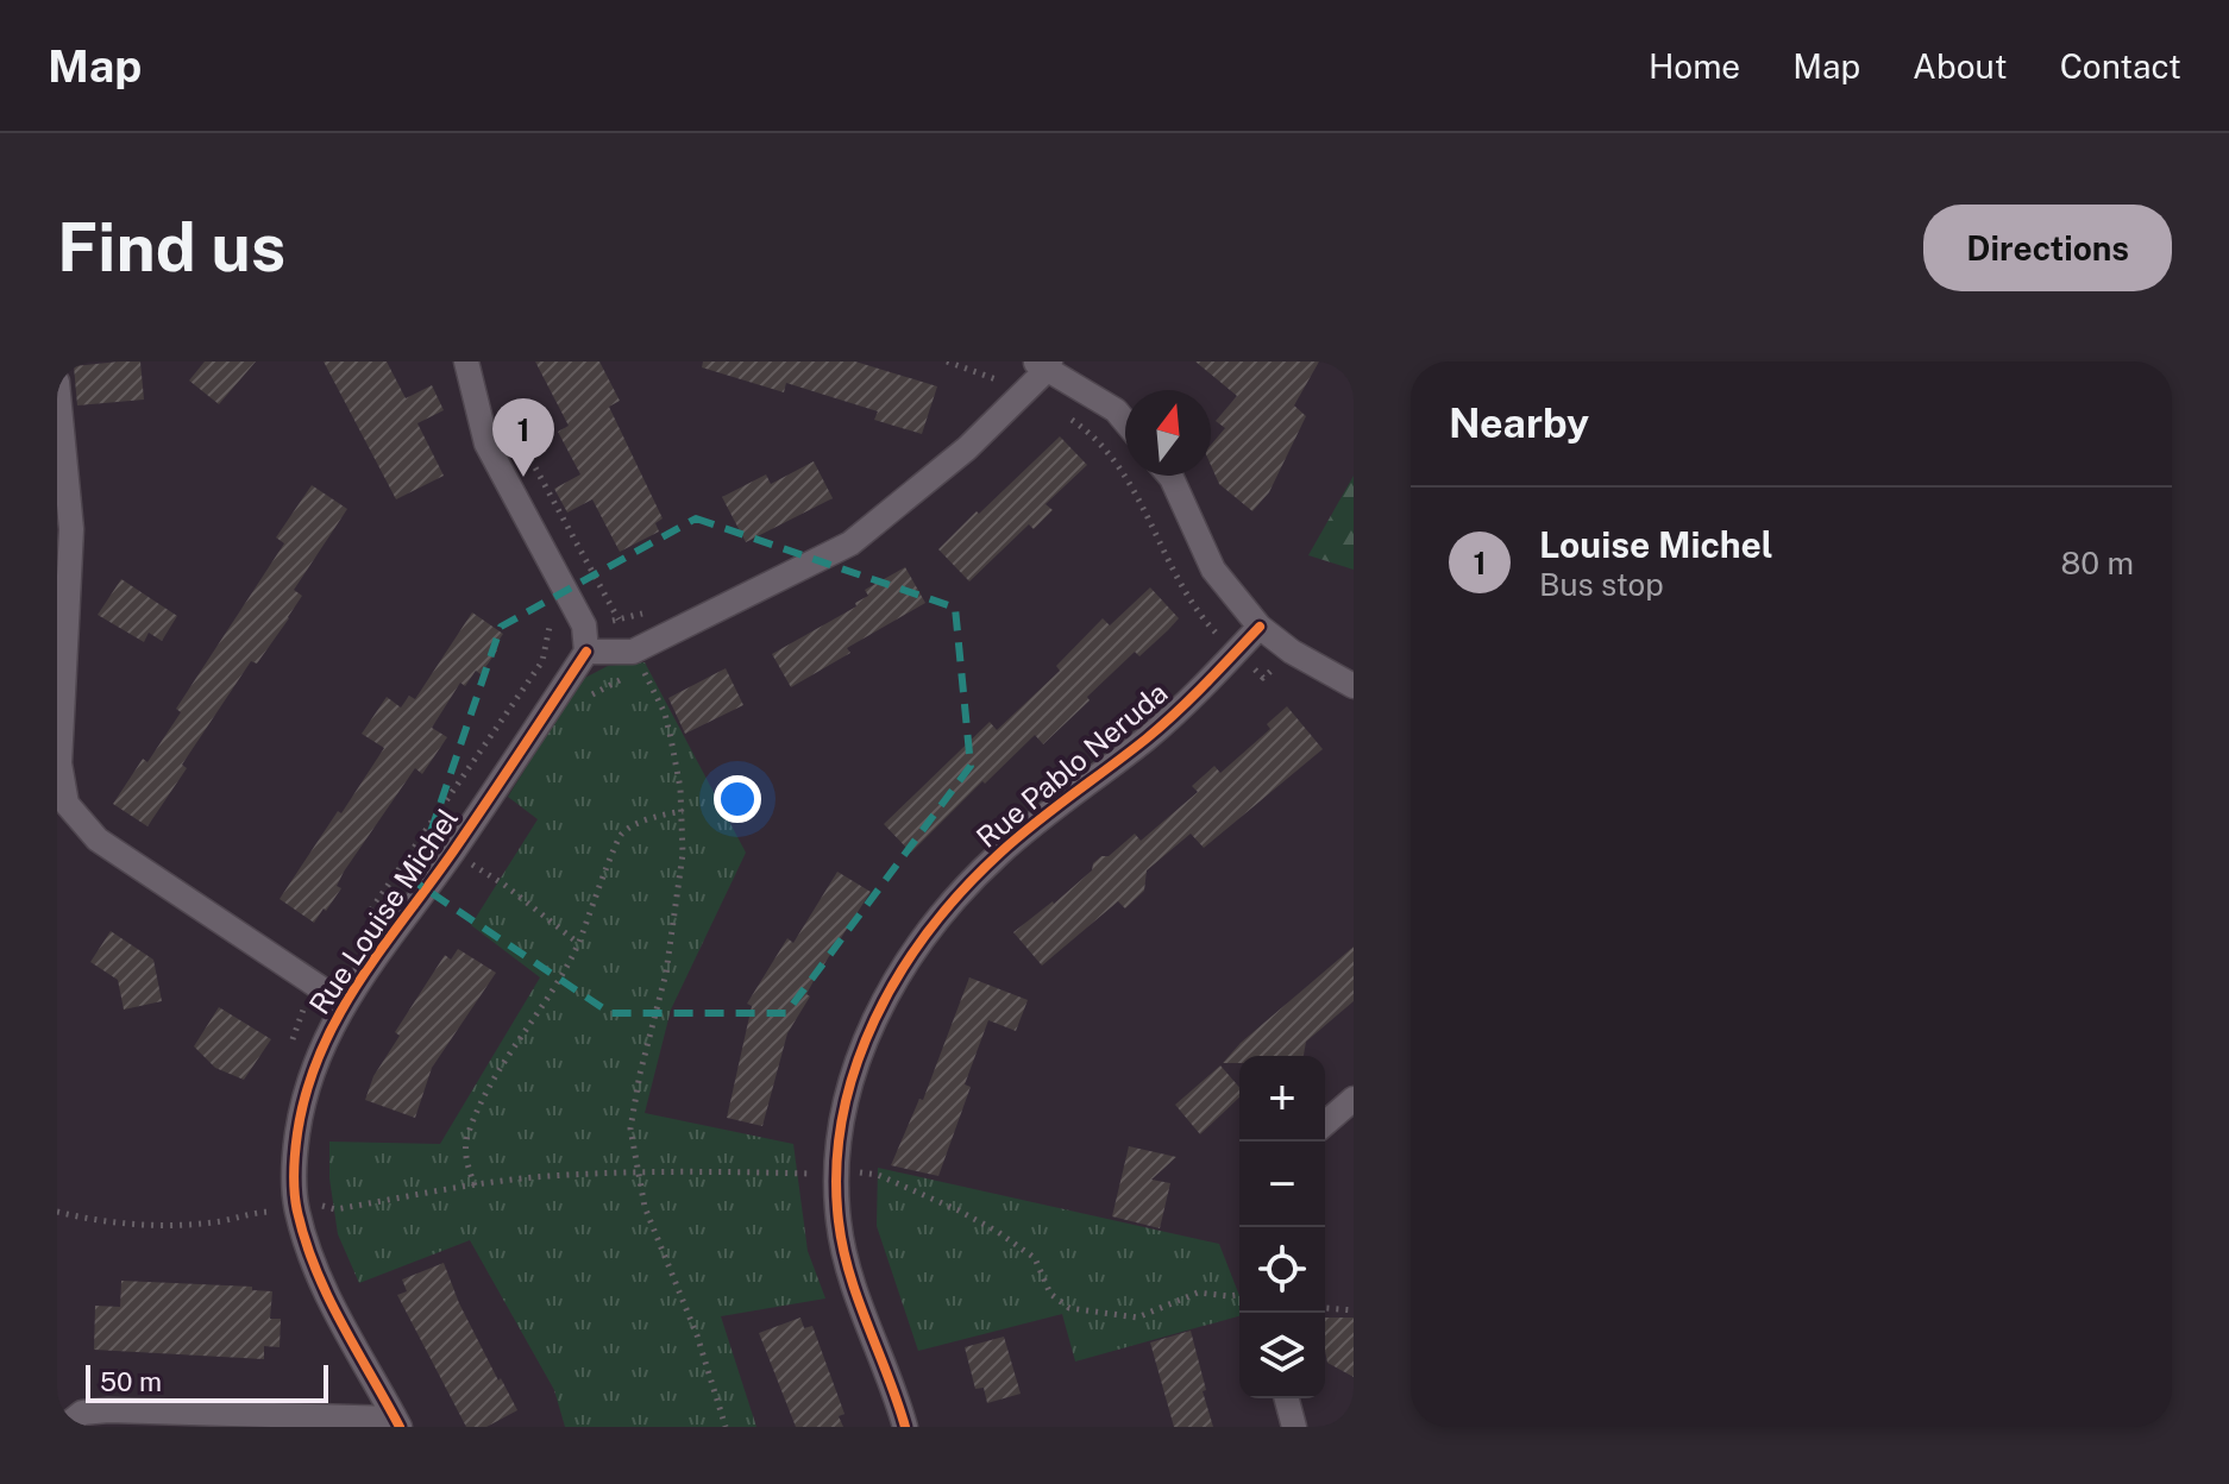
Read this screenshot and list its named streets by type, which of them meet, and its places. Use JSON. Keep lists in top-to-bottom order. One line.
{"streets":{"street":["Rue Pablo Neruda","Rue Louise Michel"]},"scale_bar":"50 m","north":"top","page":{"header":"Map","nav":["Home","Map","About","Contact"],"buttons":"Directions","title":"Find us","heading":"Nearby","pins":"1","list":[{"mark":"1","name":"Louise Michel","note":"Bus stop","value":"80 m"}],"map_buttons":["+","−"],"scale":"50 m"}}
